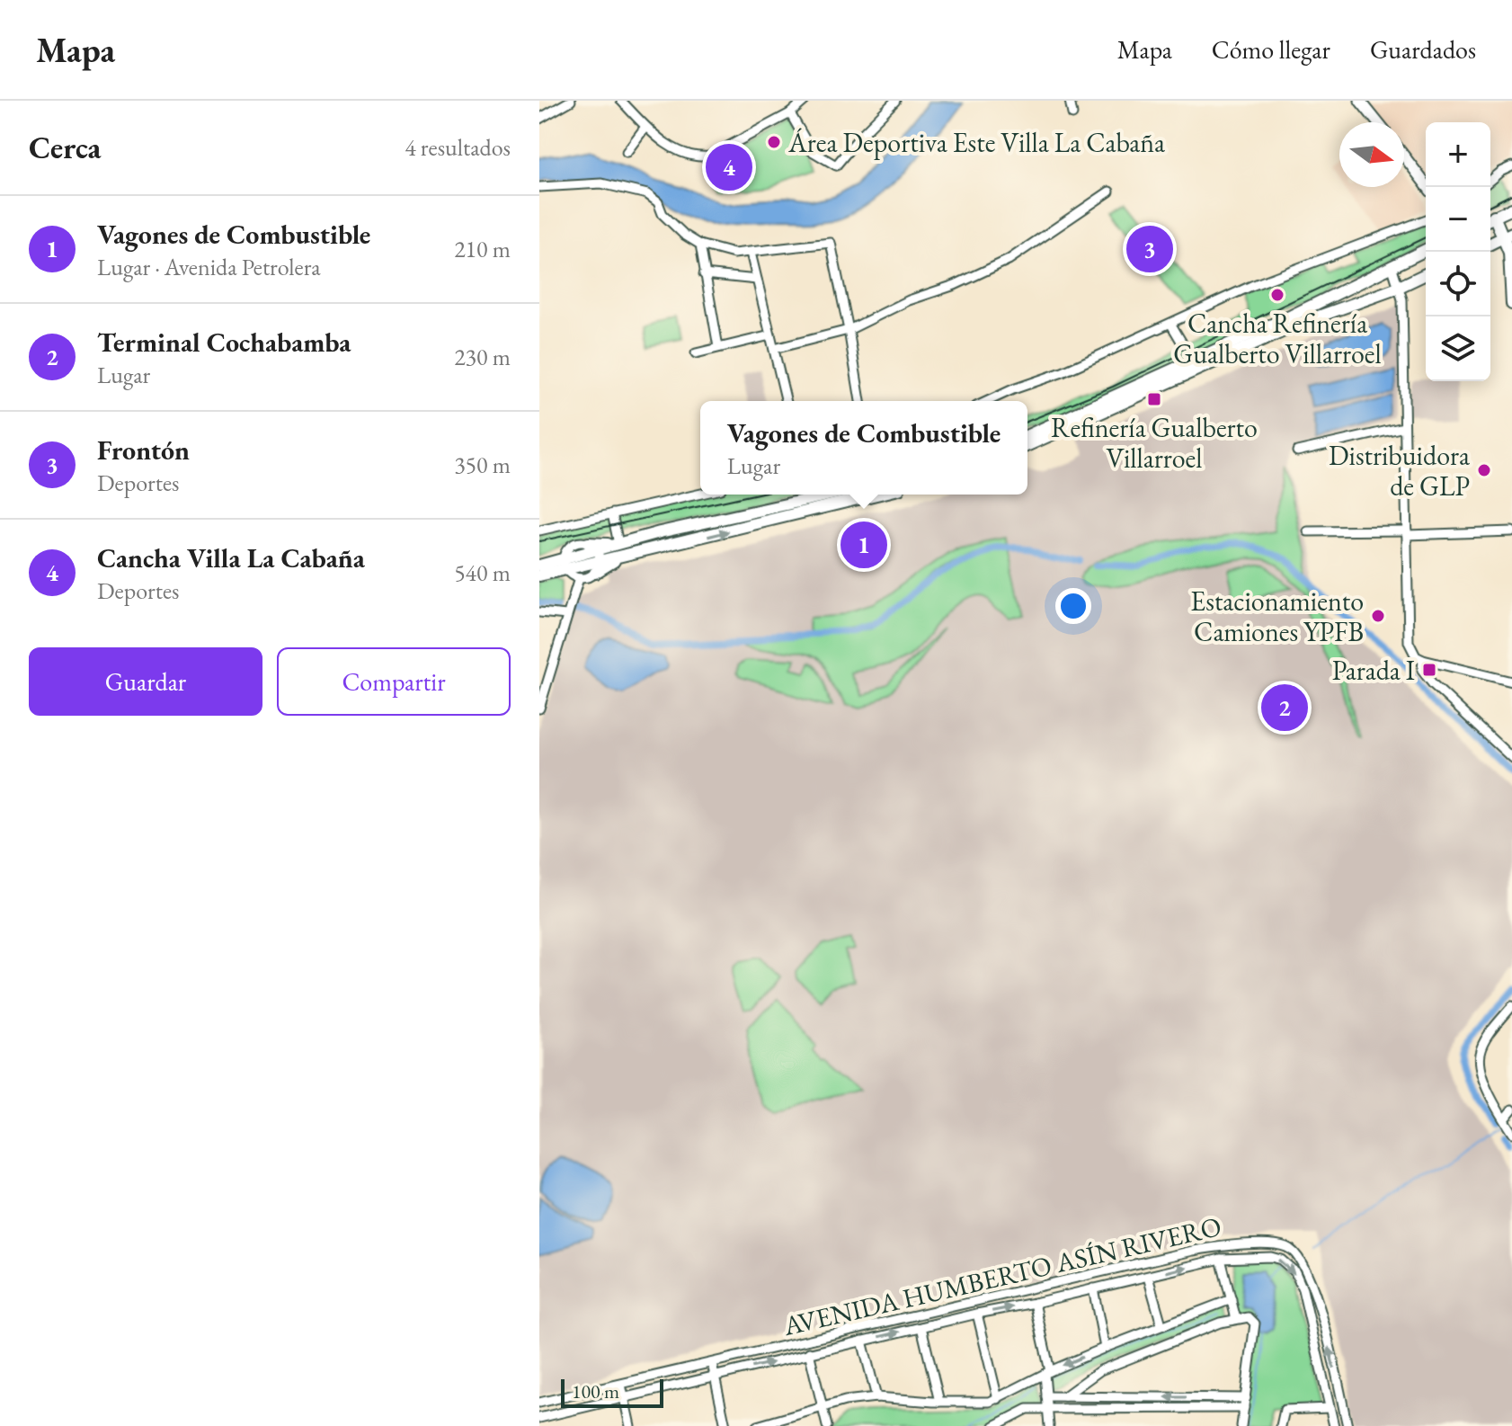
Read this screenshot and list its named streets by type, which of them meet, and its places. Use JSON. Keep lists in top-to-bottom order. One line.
{"streets":{"street":["AVENIDA HUMBERTO ASÍN RIVERO"]},"places":{"other":["Área Deportiva Este Villa La Cabaña","Cancha Refinería Gualberto Villarroel","Distribuidora de GLP","Estacionamiento Camiones YPFB"],"transit":["Refinería Gualberto Villarroel","Parada I"]},"scale_bar":"100 m","north":"right","page":{"header":"Mapa","nav":["Mapa","Cómo llegar","Guardados"],"heading":["Cerca","4 resultados"],"map_buttons":["+","−"],"pins":["4","3","1","2"],"list":[{"mark":"1","name":"Vagones de Combustible","note":"Lugar · Avenida Petrolera","value":"210 m"},{"mark":"2","name":"Terminal Cochabamba","note":"Lugar","value":"230 m"},{"mark":"3","name":"Frontón","note":"Deportes","value":"350 m"},{"mark":"4","name":"Cancha Villa La Cabaña","note":"Deportes","value":"540 m"}],"popup":["Vagones de Combustible","Lugar"],"buttons":["Guardar","Compartir"],"scale":"100 m"}}
